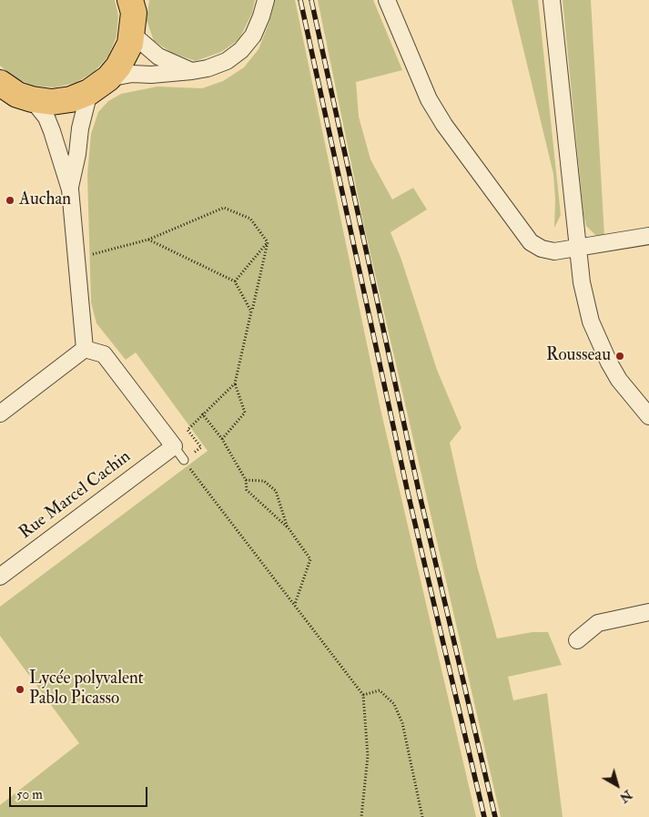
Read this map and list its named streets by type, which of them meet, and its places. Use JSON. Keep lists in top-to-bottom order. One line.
{"streets":{"street":["Rue Marcel Cachin"]},"places":["Auchan","Rousseau","Lycée polyvalent Pablo Picasso"],"scale_bar":"50 m","north":"bottom right"}
